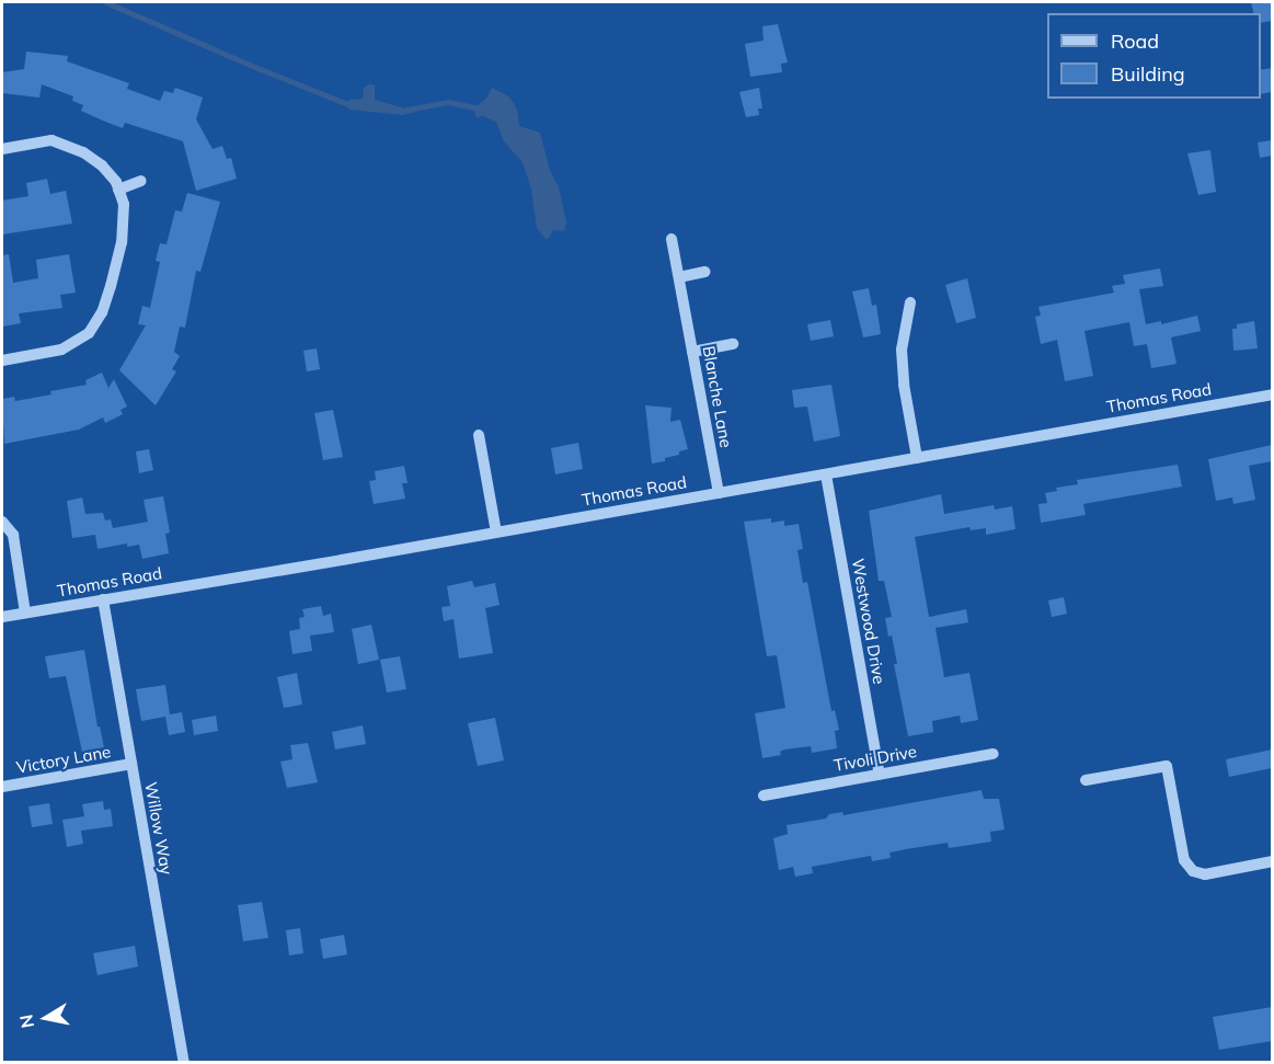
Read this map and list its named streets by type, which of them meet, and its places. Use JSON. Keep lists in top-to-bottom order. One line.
{"streets":{"street":["Blanche Lane","Thomas Road","Westwood Drive","Tivoli Drive","Victory Lane","Willow Way"]},"crossings":[["Blanche Lane","Thomas Road"],["Thomas Road","Westwood Drive"],["Thomas Road","Willow Way"],["Westwood Drive","Tivoli Drive"],["Victory Lane","Willow Way"]],"legend":["Road","Building"],"north":"left"}
